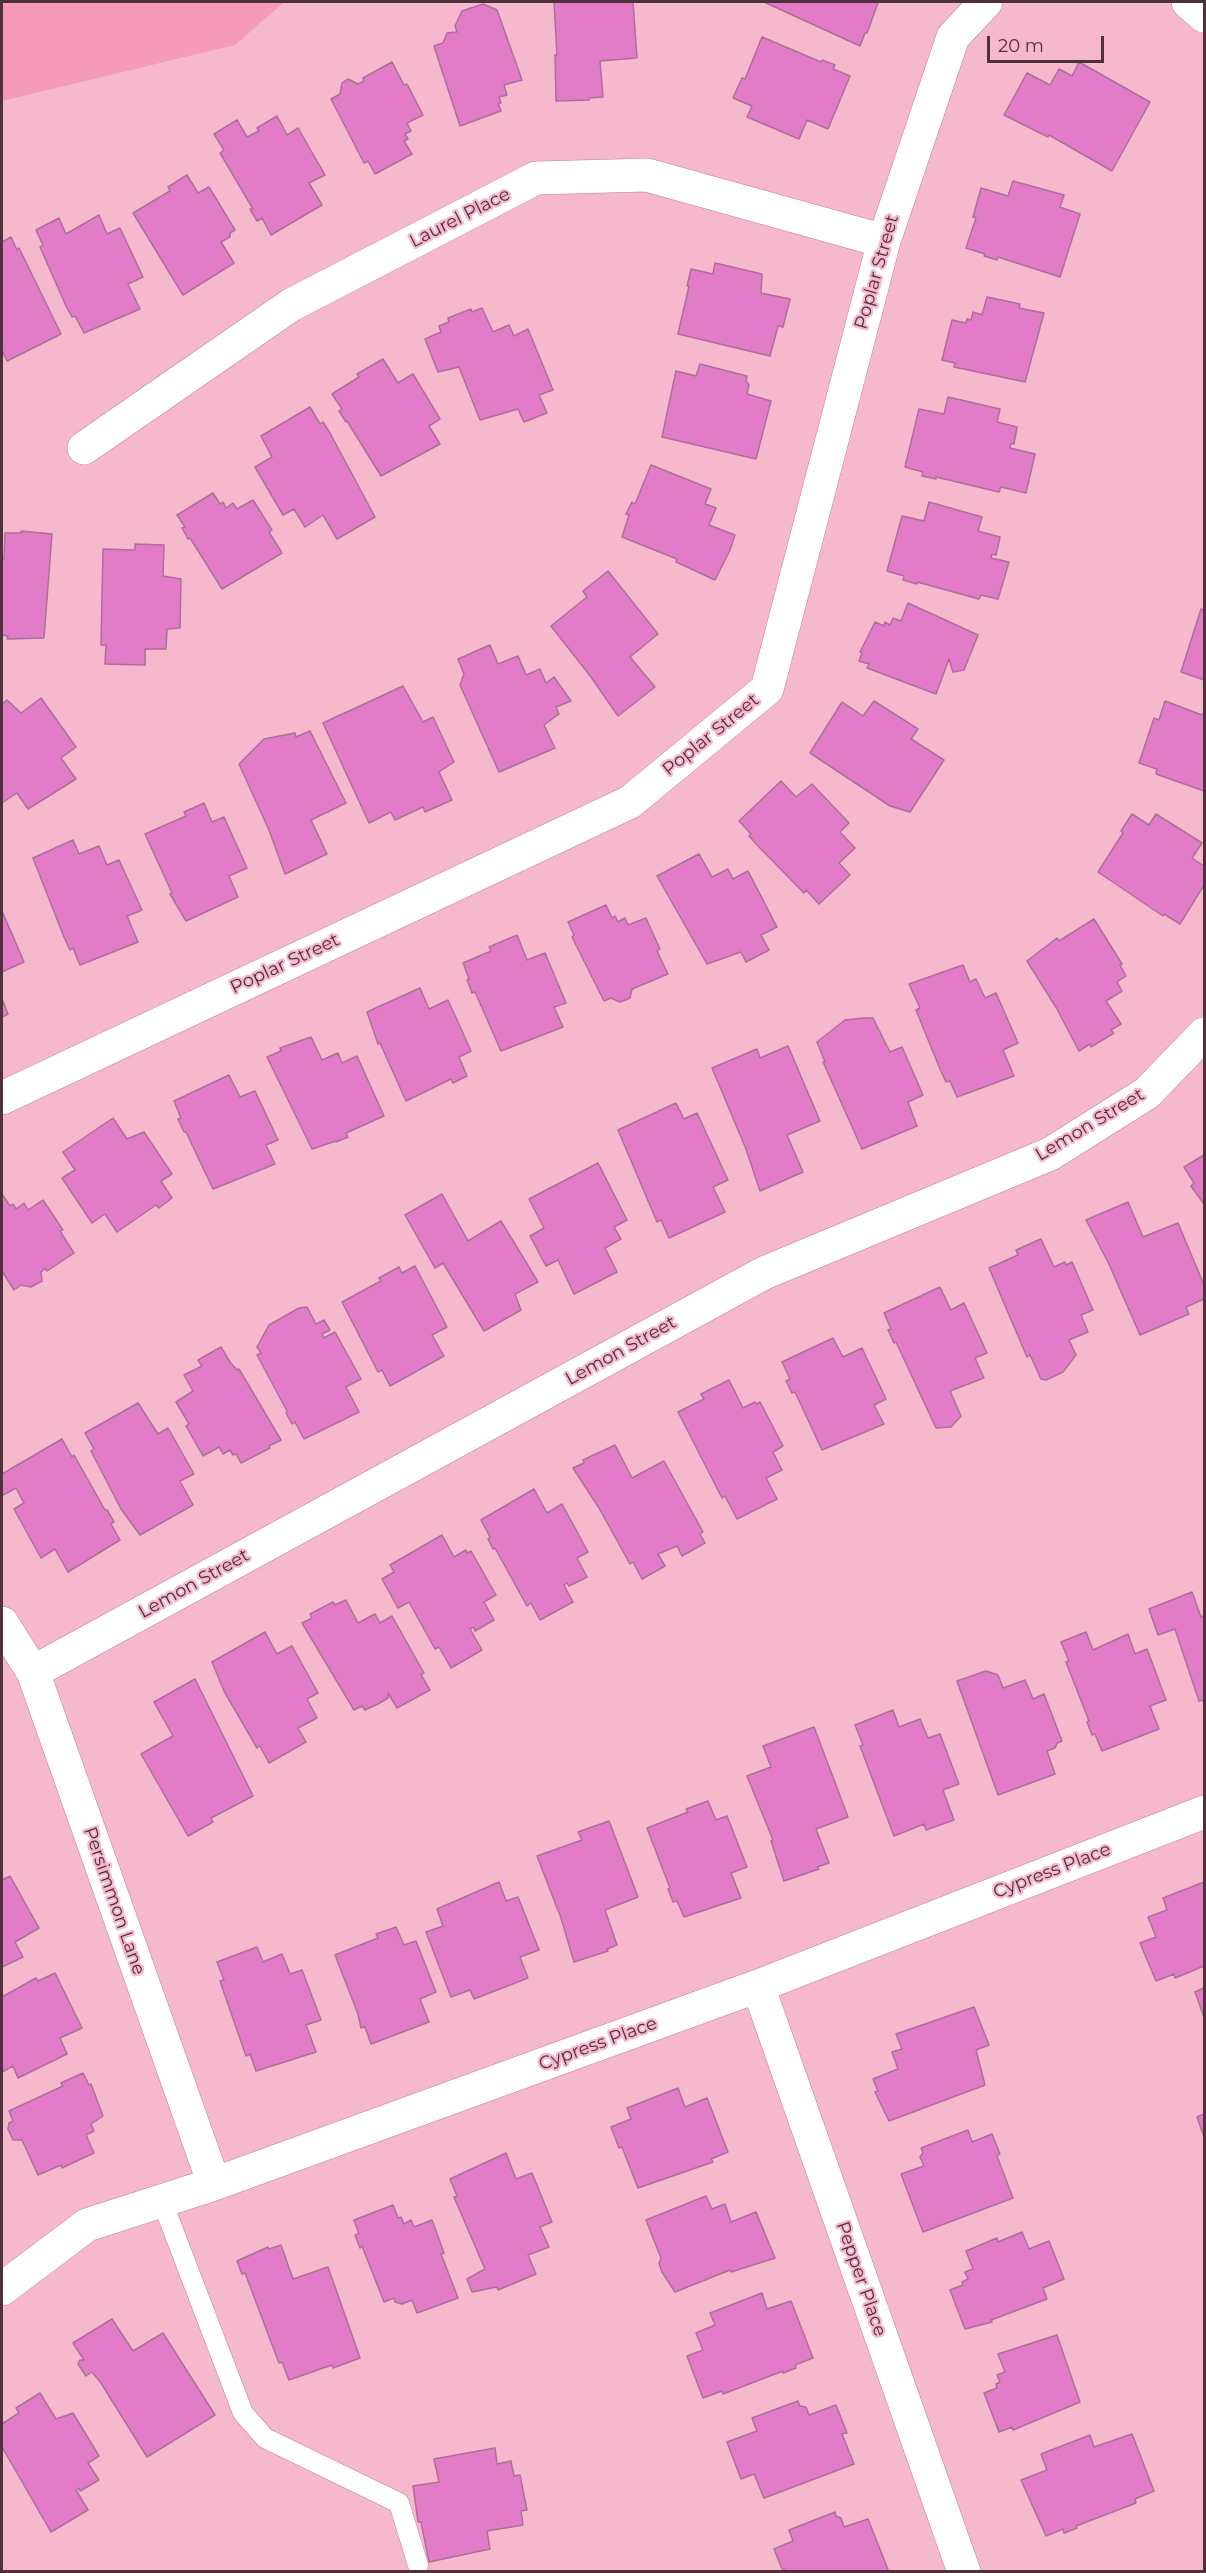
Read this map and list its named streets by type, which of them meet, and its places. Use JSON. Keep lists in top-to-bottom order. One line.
{"streets":{"street":["Laurel Place","Poplar Street","Lemon Street","Cypress Place","Persimmon Lane","Pepper Place"]},"crossings":[["Laurel Place","Poplar Street"],["Lemon Street","Persimmon Lane"],["Cypress Place","Persimmon Lane"],["Cypress Place","Pepper Place"]],"scale_bar":"20 m"}
